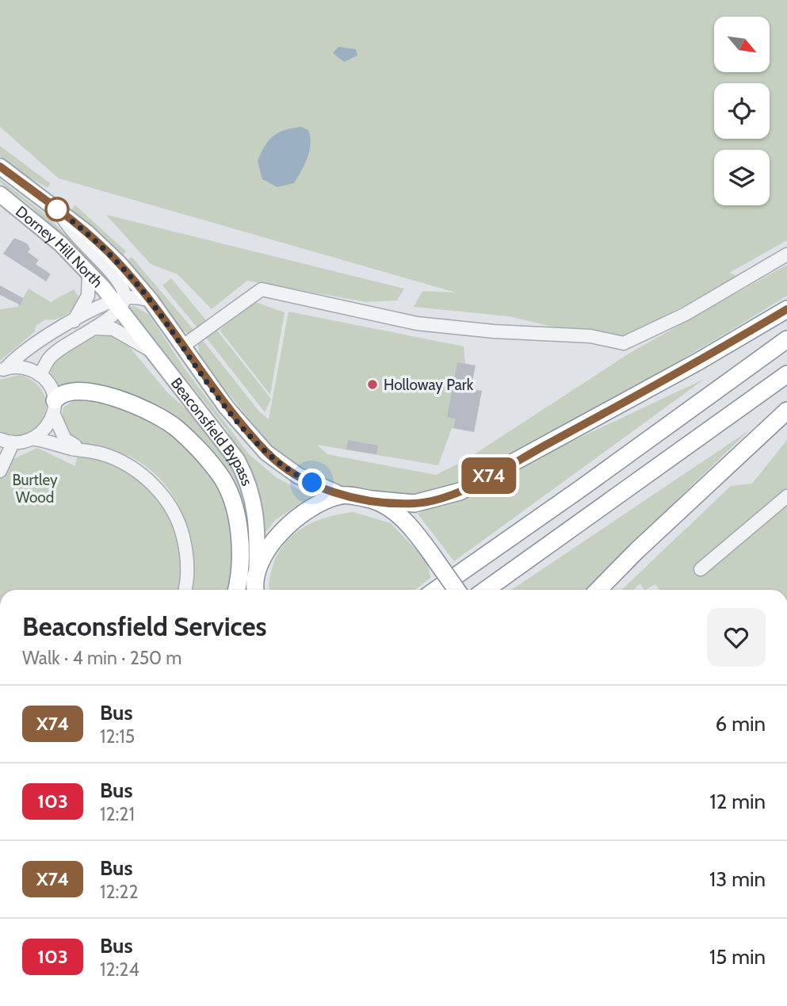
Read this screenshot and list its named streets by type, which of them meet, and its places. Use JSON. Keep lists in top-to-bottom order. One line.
{"streets":{"main road":["Dorney Hill North","Beaconsfield Bypass"]},"crossings":[["Dorney Hill North","Beaconsfield Bypass"]],"parks":["Burtley Wood"],"places":["Holloway Park"],"lines":["bus line X74"],"north":"bottom right","page":{"on_map":"X74","heading":["Beaconsfield Services","Walk · 4 min · 250 m"],"list":[{"mark":"X74","name":"Bus","note":"12:15","value":"6 min"},{"mark":"103","name":"Bus","note":"12:21","value":"12 min"},{"mark":"X74","name":"Bus","note":"12:22","value":"13 min"},{"mark":"103","name":"Bus","note":"12:24","value":"15 min"}]}}
